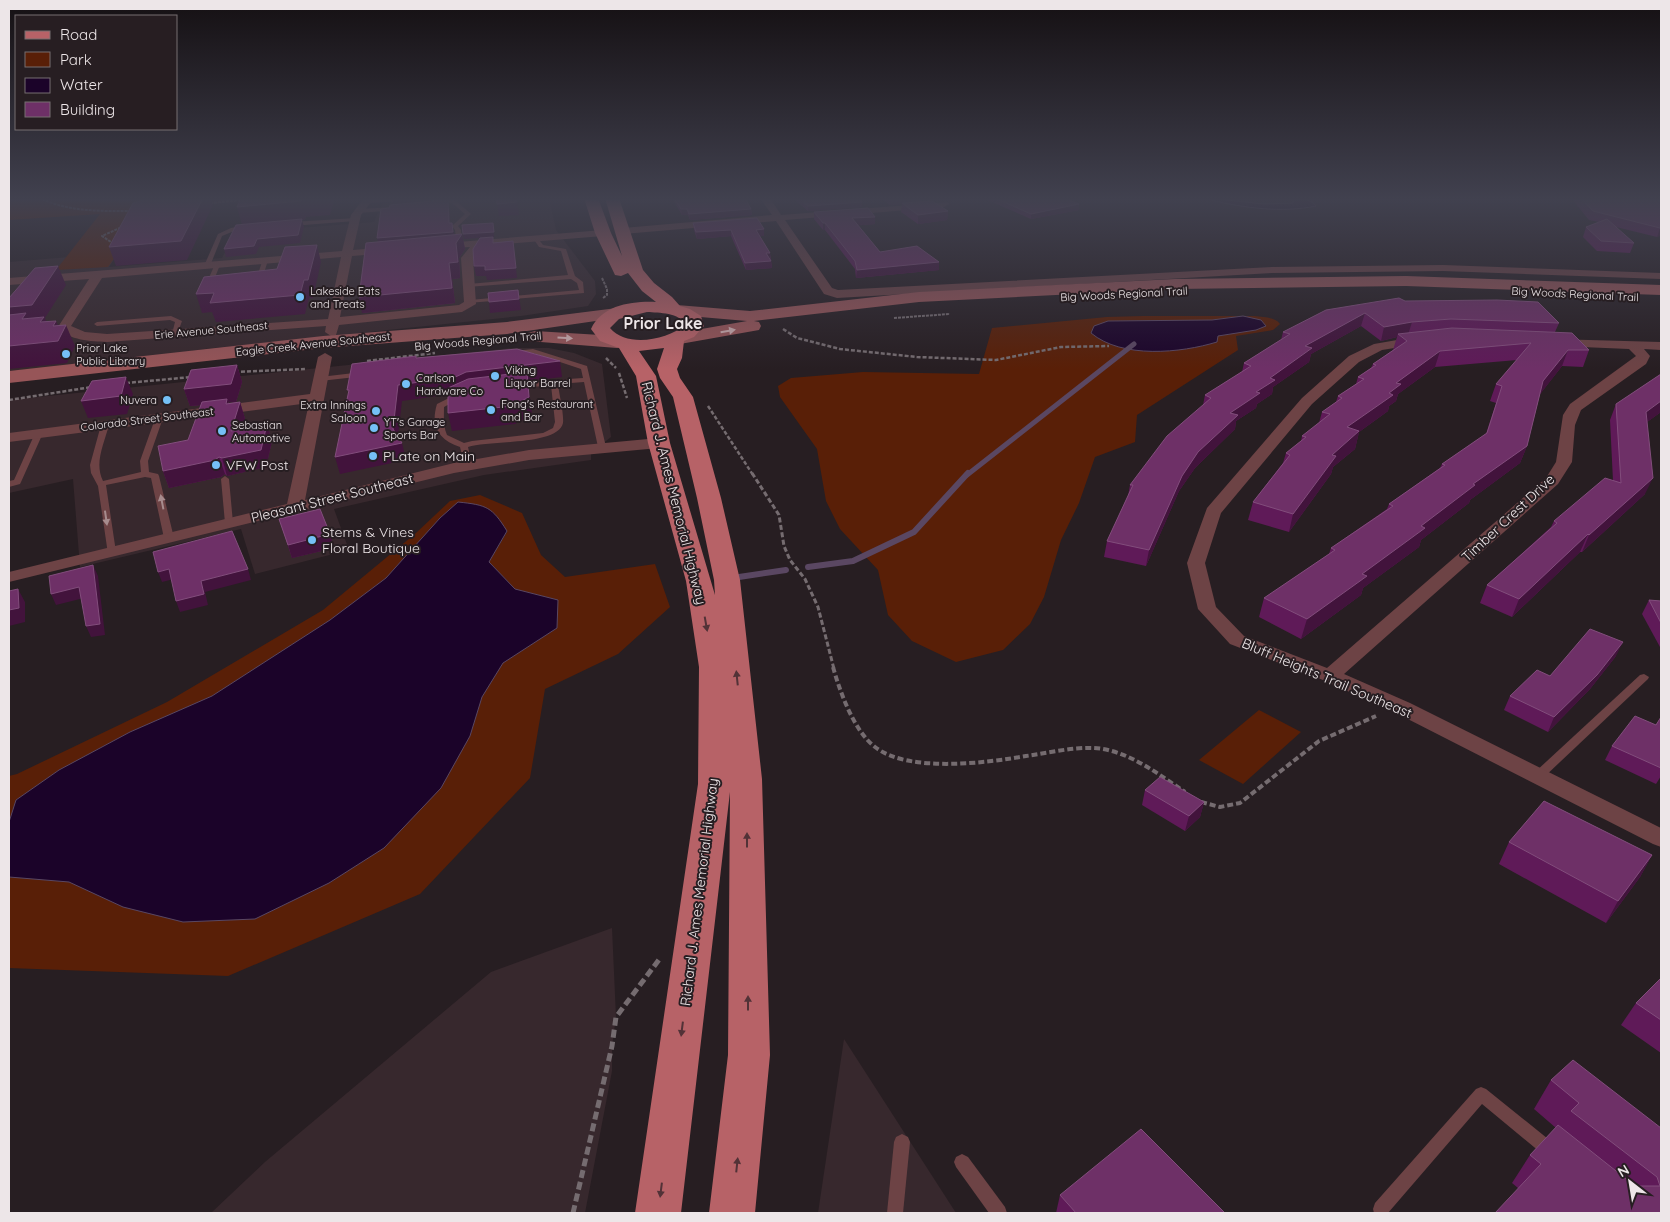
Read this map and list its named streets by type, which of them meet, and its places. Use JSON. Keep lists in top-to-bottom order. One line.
{"streets":{"main road":["Eagle Creek Avenue Southeast","Richard J. Ames Memorial Highway"],"street":["Erie Avenue Southeast","Colorado Street Southeast","Pleasant Street Southeast","Timber Crest Drive","Bluff Heights Trail Southeast"],"path":["Big Woods Regional Trail"]},"crossings":[["Eagle Creek Avenue Southeast","Richard J. Ames Memorial Highway"],["Richard J. Ames Memorial Highway","Pleasant Street Southeast"],["Timber Crest Drive","Bluff Heights Trail Southeast"]],"districts":["Prior Lake"],"places":["Lakeside Eats and Treats","Prior Lake Public Library","Viking Liquor Barrel","Carlson Hardware Co","Nuvera","Fong's Restaurant and Bar","Extra Innings Saloon","YT's Garage Sports Bar","Sebastian Automotive","PLate on Main","VFW Post","Stems & Vines Floral Boutique"],"legend":["Road","Park","Water","Building"],"north":"top left"}
